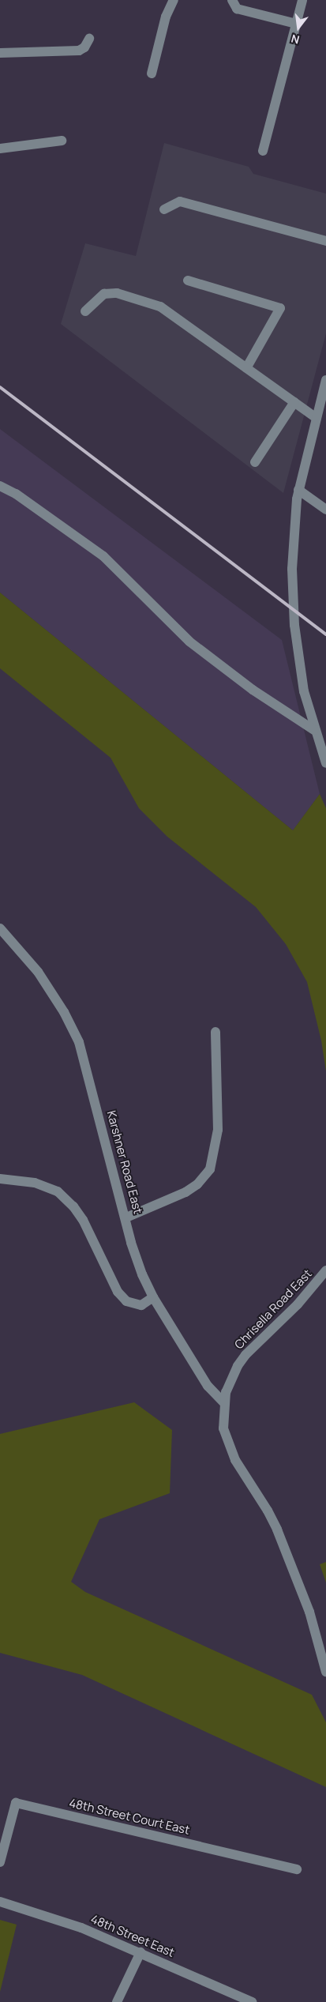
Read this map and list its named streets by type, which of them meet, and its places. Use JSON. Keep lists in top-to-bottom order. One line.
{"streets":{"street":["Karshner Road East","Chrisella Road East","48th Street Court East","48th Street East"]},"crossings":[["Karshner Road East","Chrisella Road East"]],"north":"bottom"}
